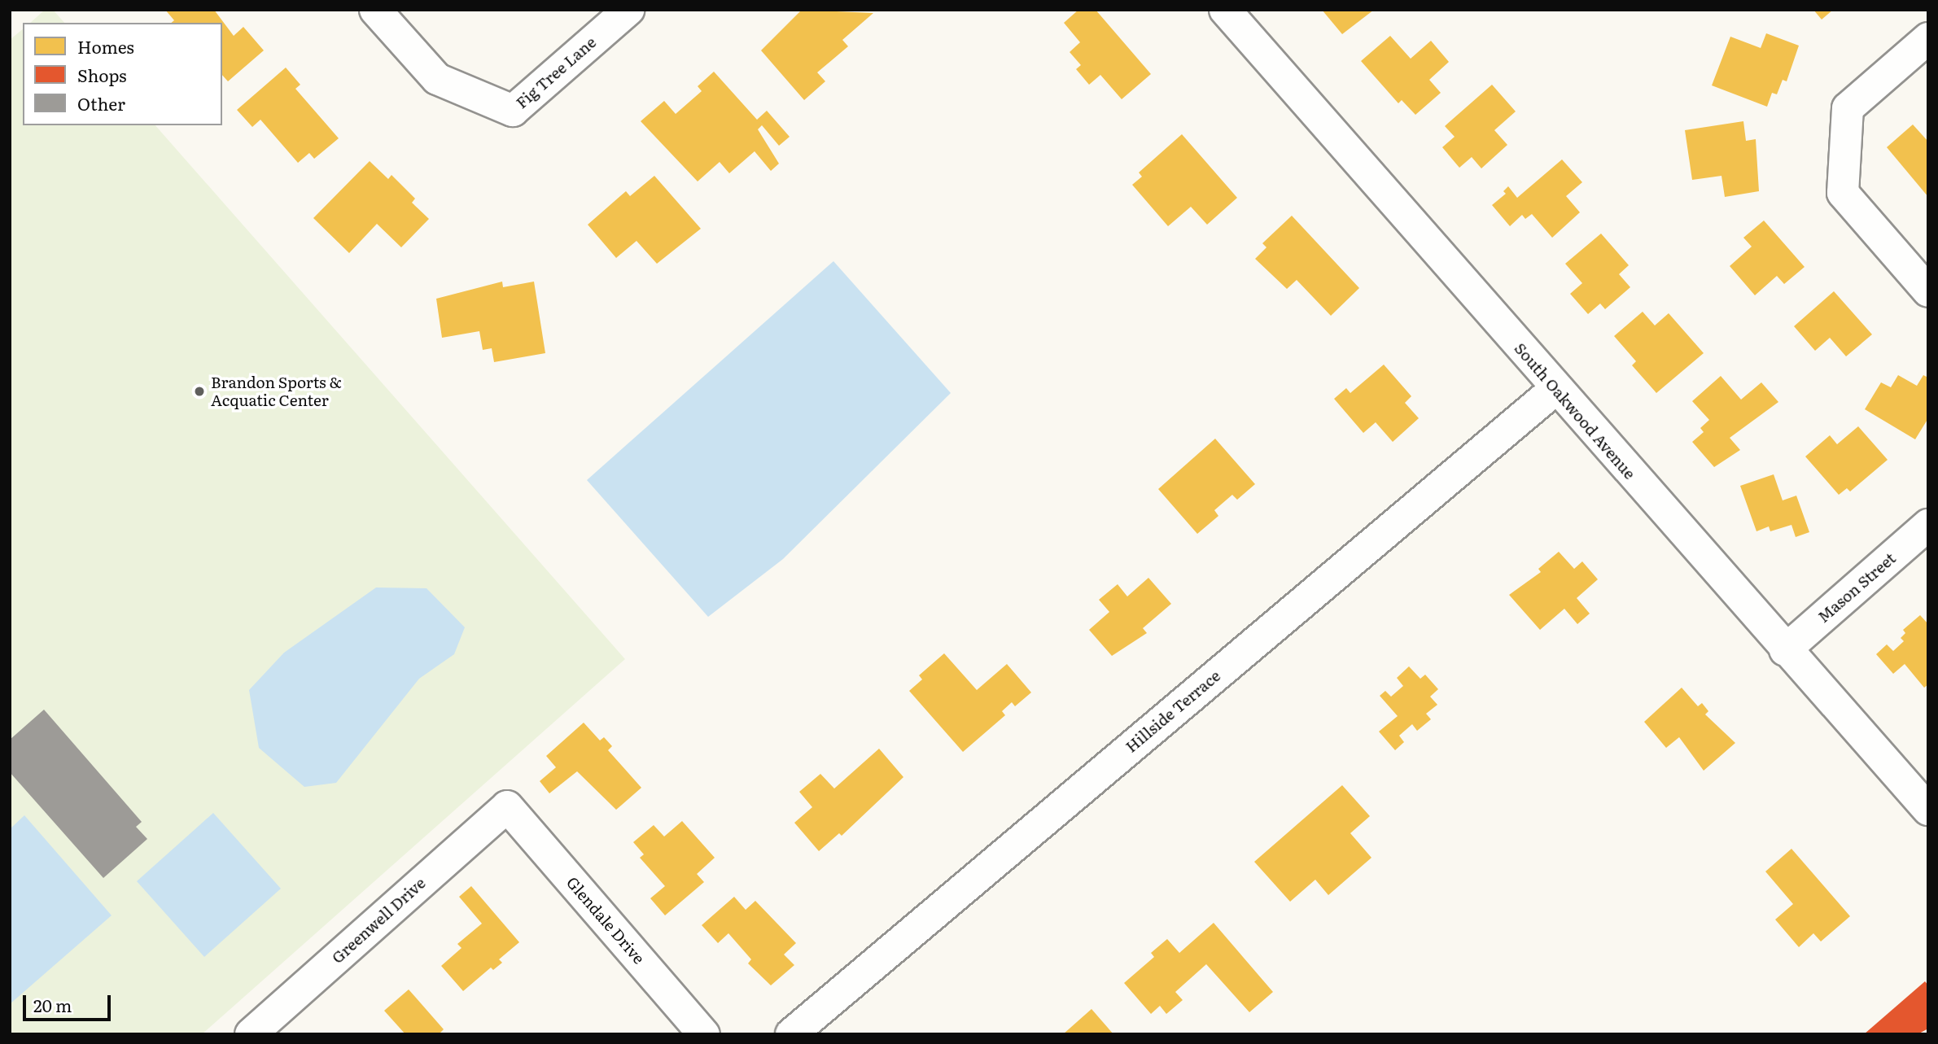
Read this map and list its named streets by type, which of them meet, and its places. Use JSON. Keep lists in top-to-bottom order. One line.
{"streets":{"street":["Fig Tree Lane","South Oakwood Avenue","Mason Street","Hillside Terrace","Greenwell Drive","Glendale Drive"]},"crossings":[["South Oakwood Avenue","Mason Street"],["South Oakwood Avenue","Hillside Terrace"],["Greenwell Drive","Glendale Drive"]],"places":["Brandon Sports & Acquatic Center"],"legend":["Homes","Shops","Other"],"scale_bar":"20 m"}
